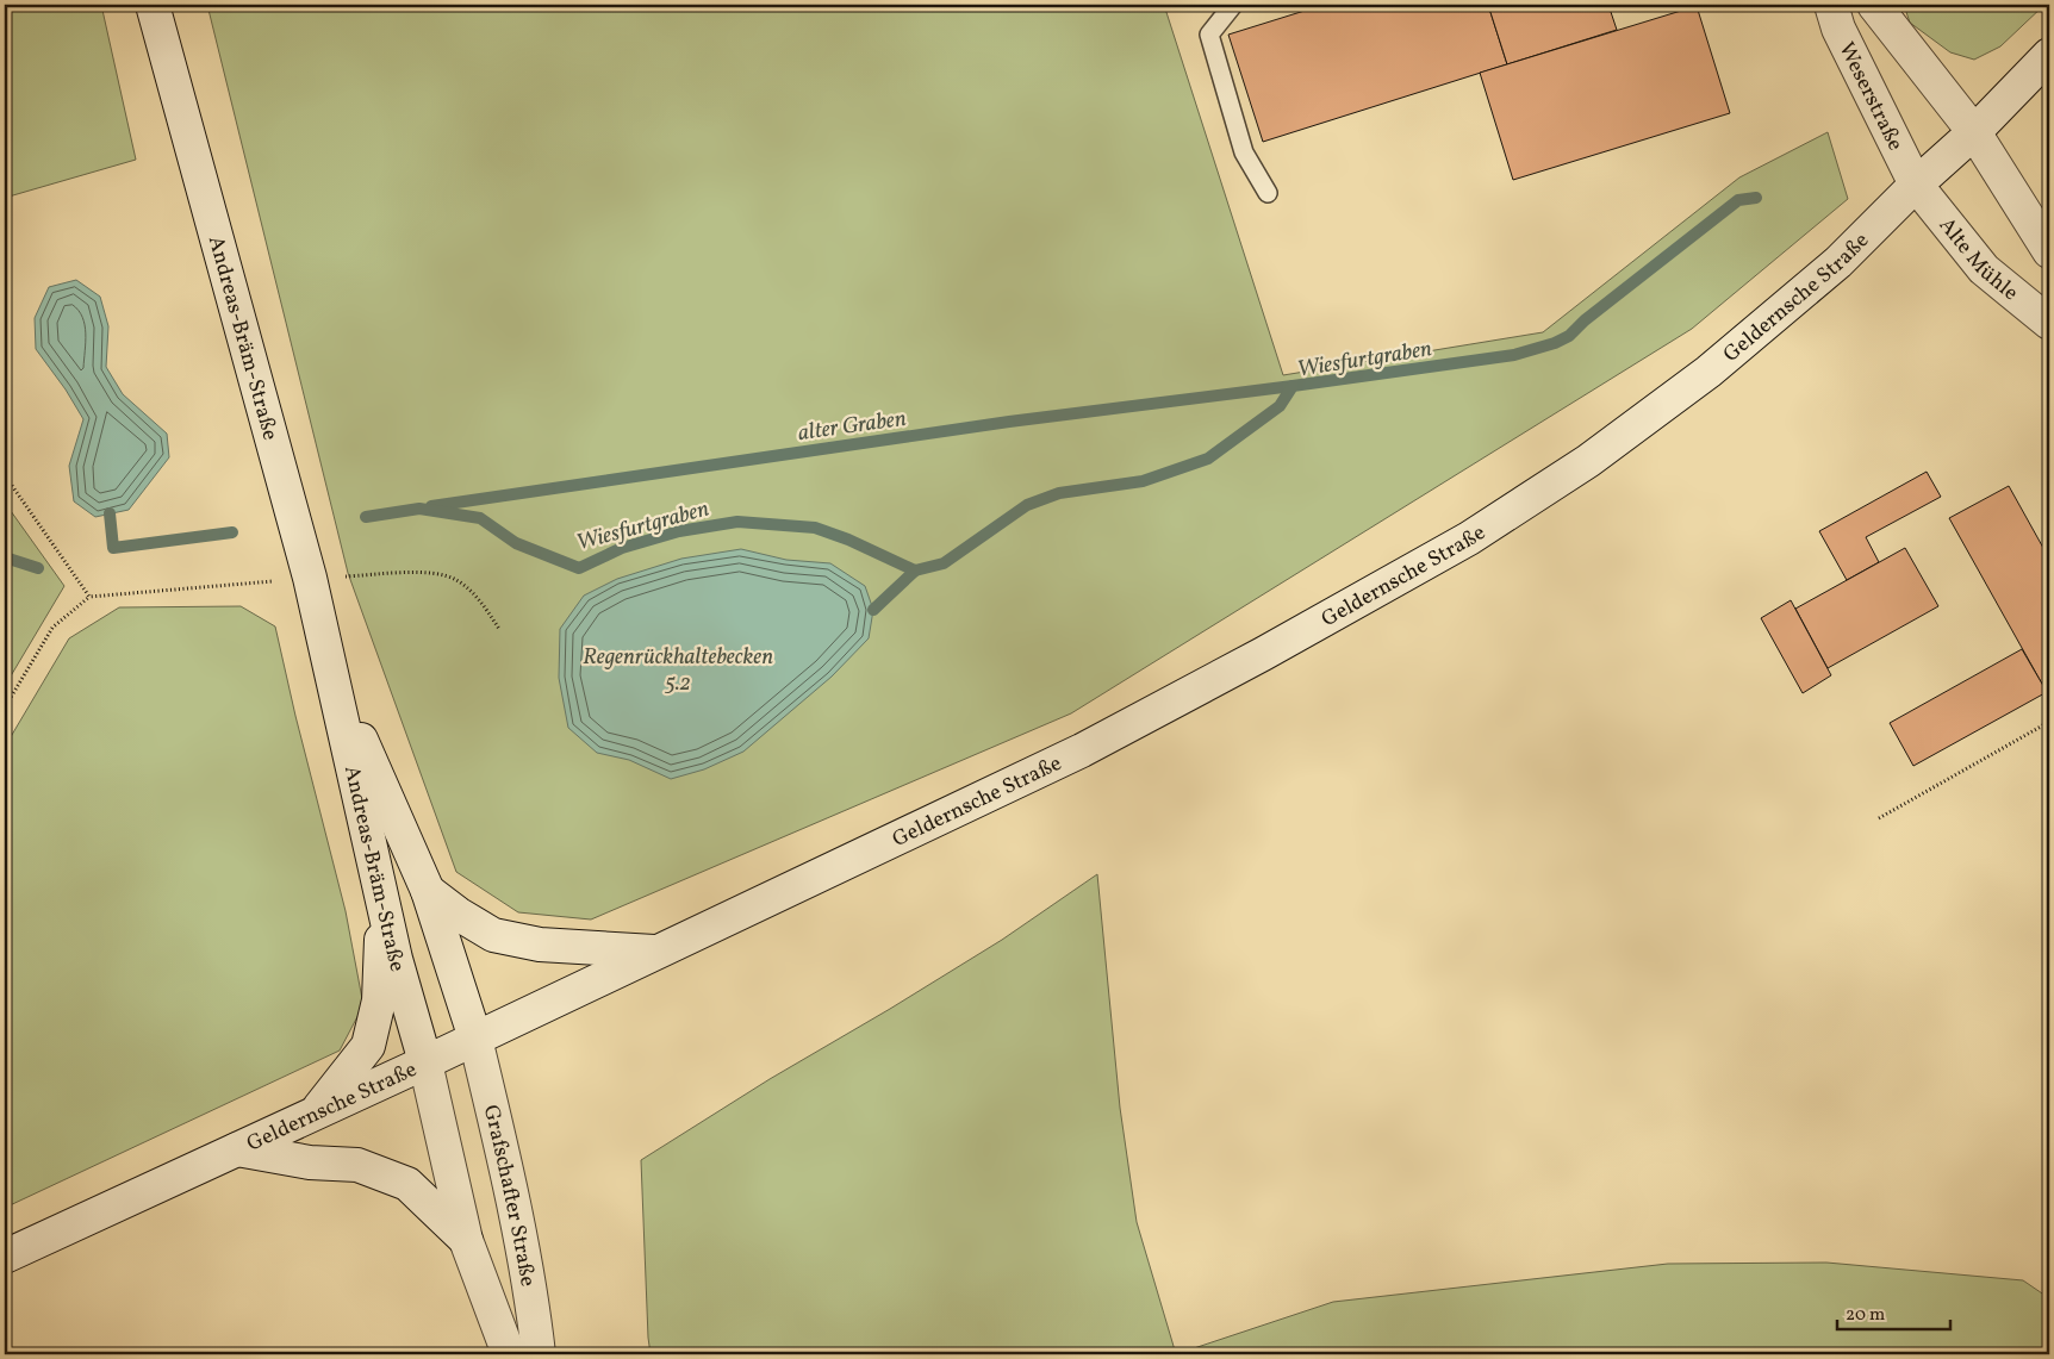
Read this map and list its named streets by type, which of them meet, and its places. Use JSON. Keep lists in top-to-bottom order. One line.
{"streets":{"main road":["Weserstraße","Alte Mühle","Geldernsche Straße","Andreas-Bräm-Straße","Grafschafter Straße"]},"crossings":[["Weserstraße","Alte Mühle"],["Weserstraße","Geldernsche Straße"],["Alte Mühle","Geldernsche Straße"],["Geldernsche Straße","Andreas-Bräm-Straße"],["Geldernsche Straße","Grafschafter Straße"],["Andreas-Bräm-Straße","Grafschafter Straße"]],"water":["Wiesfurtgraben","alter Graben","Regenrückhaltebecken 5.2"],"scale_bar":"20 m"}
